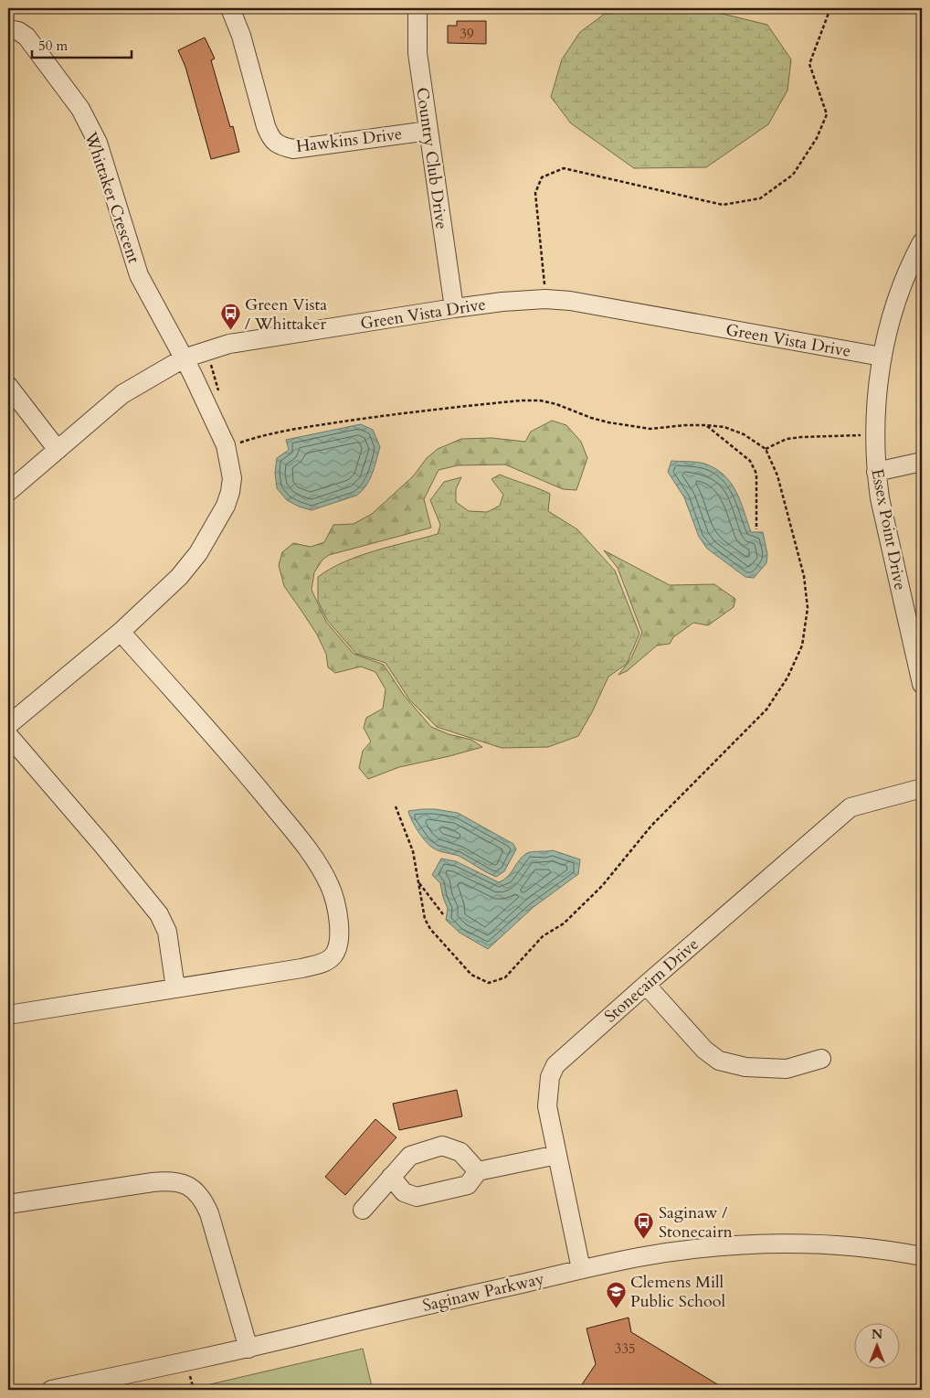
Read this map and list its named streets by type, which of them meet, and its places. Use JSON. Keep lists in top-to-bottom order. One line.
{"streets":{"street":["Hawkins Drive","Country Club Drive","Whittaker Crescent","Green Vista Drive","Essex Point Drive","Stonecairn Drive","Saginaw Parkway"]},"crossings":[["Hawkins Drive","Country Club Drive"],["Country Club Drive","Green Vista Drive"],["Whittaker Crescent","Green Vista Drive"],["Green Vista Drive","Essex Point Drive"],["Stonecairn Drive","Saginaw Parkway"]],"places":{"bus stop":["Green Vista / Whittaker","Saginaw / Stonecairn"],"school or university":["Clemens Mill Public School"]},"house_numbers":["39","335"],"scale_bar":"50 m","north":"top"}
